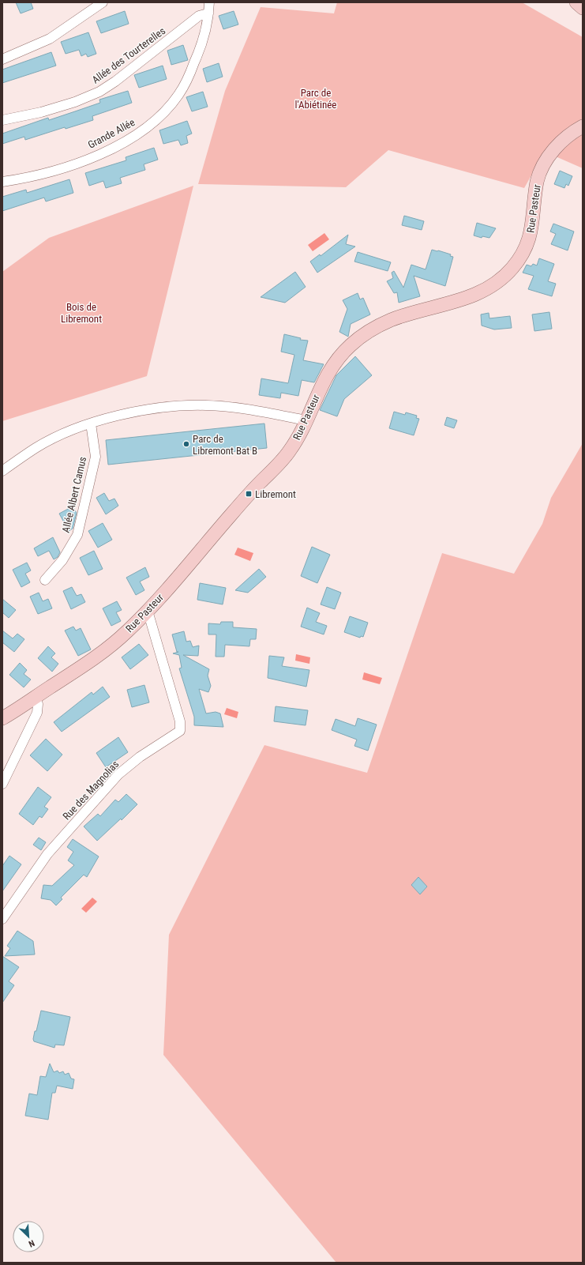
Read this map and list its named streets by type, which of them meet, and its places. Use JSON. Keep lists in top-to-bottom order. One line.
{"streets":{"street":["Allée des Tourterelles","Grande Allée","Rue Pasteur","Allée Albert Camus","Rue des Magnolias"]},"crossings":[["Allée des Tourterelles","Grande Allée"],["Rue Pasteur","Rue des Magnolias"]],"parks":["Parc de l'Abiétinée","Bois de Libremont"],"places":{"other":["Parc de Libremont Bat B"],"transit":["Libremont"]},"north":"bottom right"}
